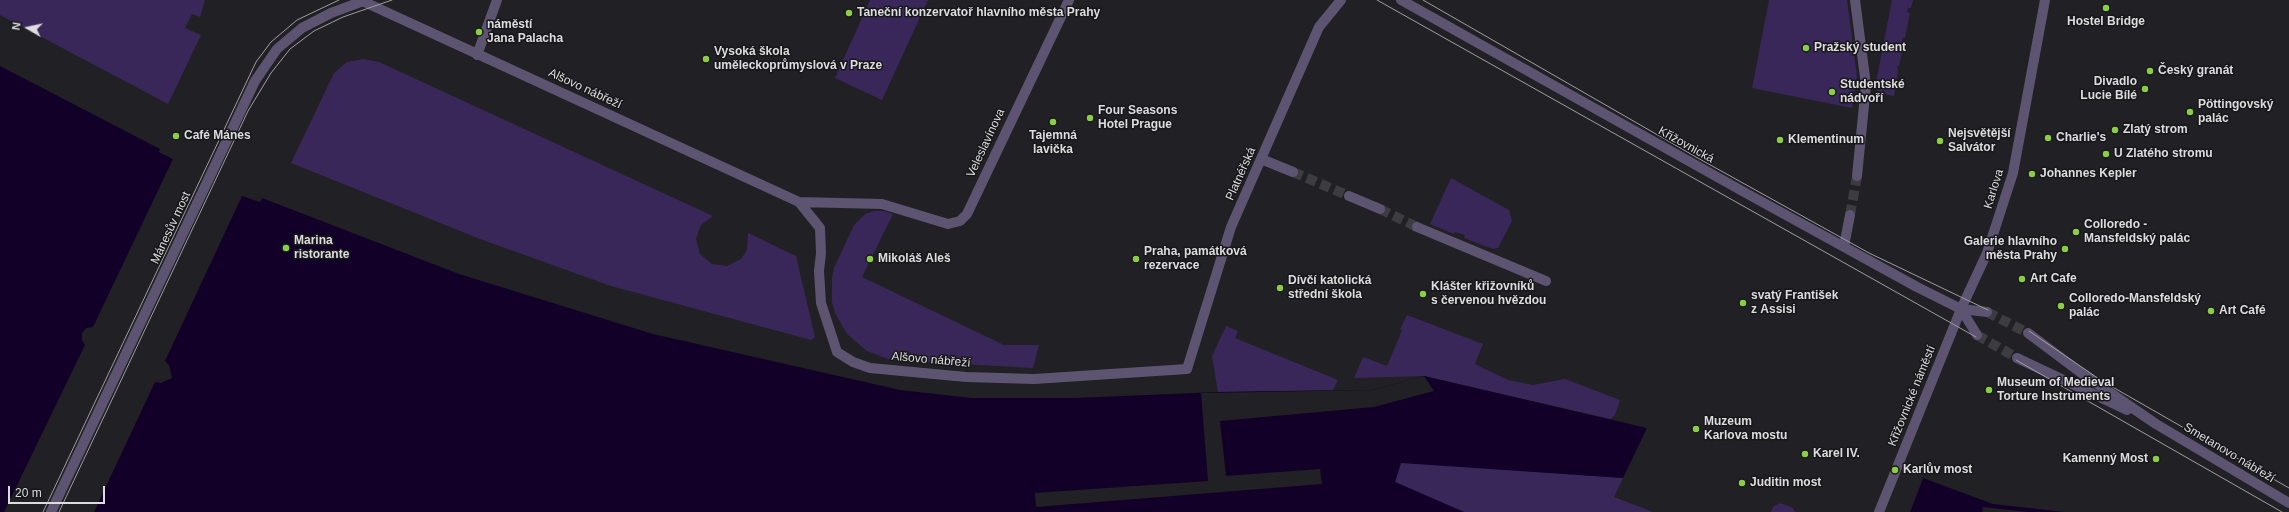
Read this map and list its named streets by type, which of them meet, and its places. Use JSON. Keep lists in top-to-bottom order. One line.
{"streets":{"street":["Alšovo nábřeží","Veleslavínova","Křižovnická","Platnéřská","Karlova","Mánesův most","Křižovnické náměstí","Smetanovo nábřeží"]},"crossings":[["Alšovo nábřeží","Veleslavínova"],["Alšovo nábřeží","Platnéřská"],["Alšovo nábřeží","Mánesův most"],["Křižovnická","Karlova"],["Křižovnická","Křižovnické náměstí"],["Karlova","Křižovnické náměstí"]],"places":["Hostel Bridge","Taneční konzervatoř hlavního města Prahy","náměstí Jana Palacha","Pražský student","Vysoká škola uměleckoprůmyslová v Praze","Český granát","Divadlo Lucie Bílé","Studentské nádvoří","Pöttingovský palác","Four Seasons Hotel Prague","Tajemná lavička","Zlatý strom","Café Mánes","Charlie's","Klementinum","Nejsvětější Salvátor","U Zlatého stromu","Johannes Kepler","Colloredo - Mansfeldský palác","Marina ristorante","Galerie hlavního města Prahy","Mikoláš Aleš","Praha, památková rezervace","Art Cafe","Dívčí katolická střední škola","Klášter křižovníků s červenou hvězdou","svatý František z Assisi","Colloredo-Mansfeldský palác","Art Café","Museum of Medieval Torture Instruments","Muzeum Karlova mostu","Karel IV.","Kamenný Most","Karlův most","Juditin most"],"scale_bar":"20 m","north":"left"}
